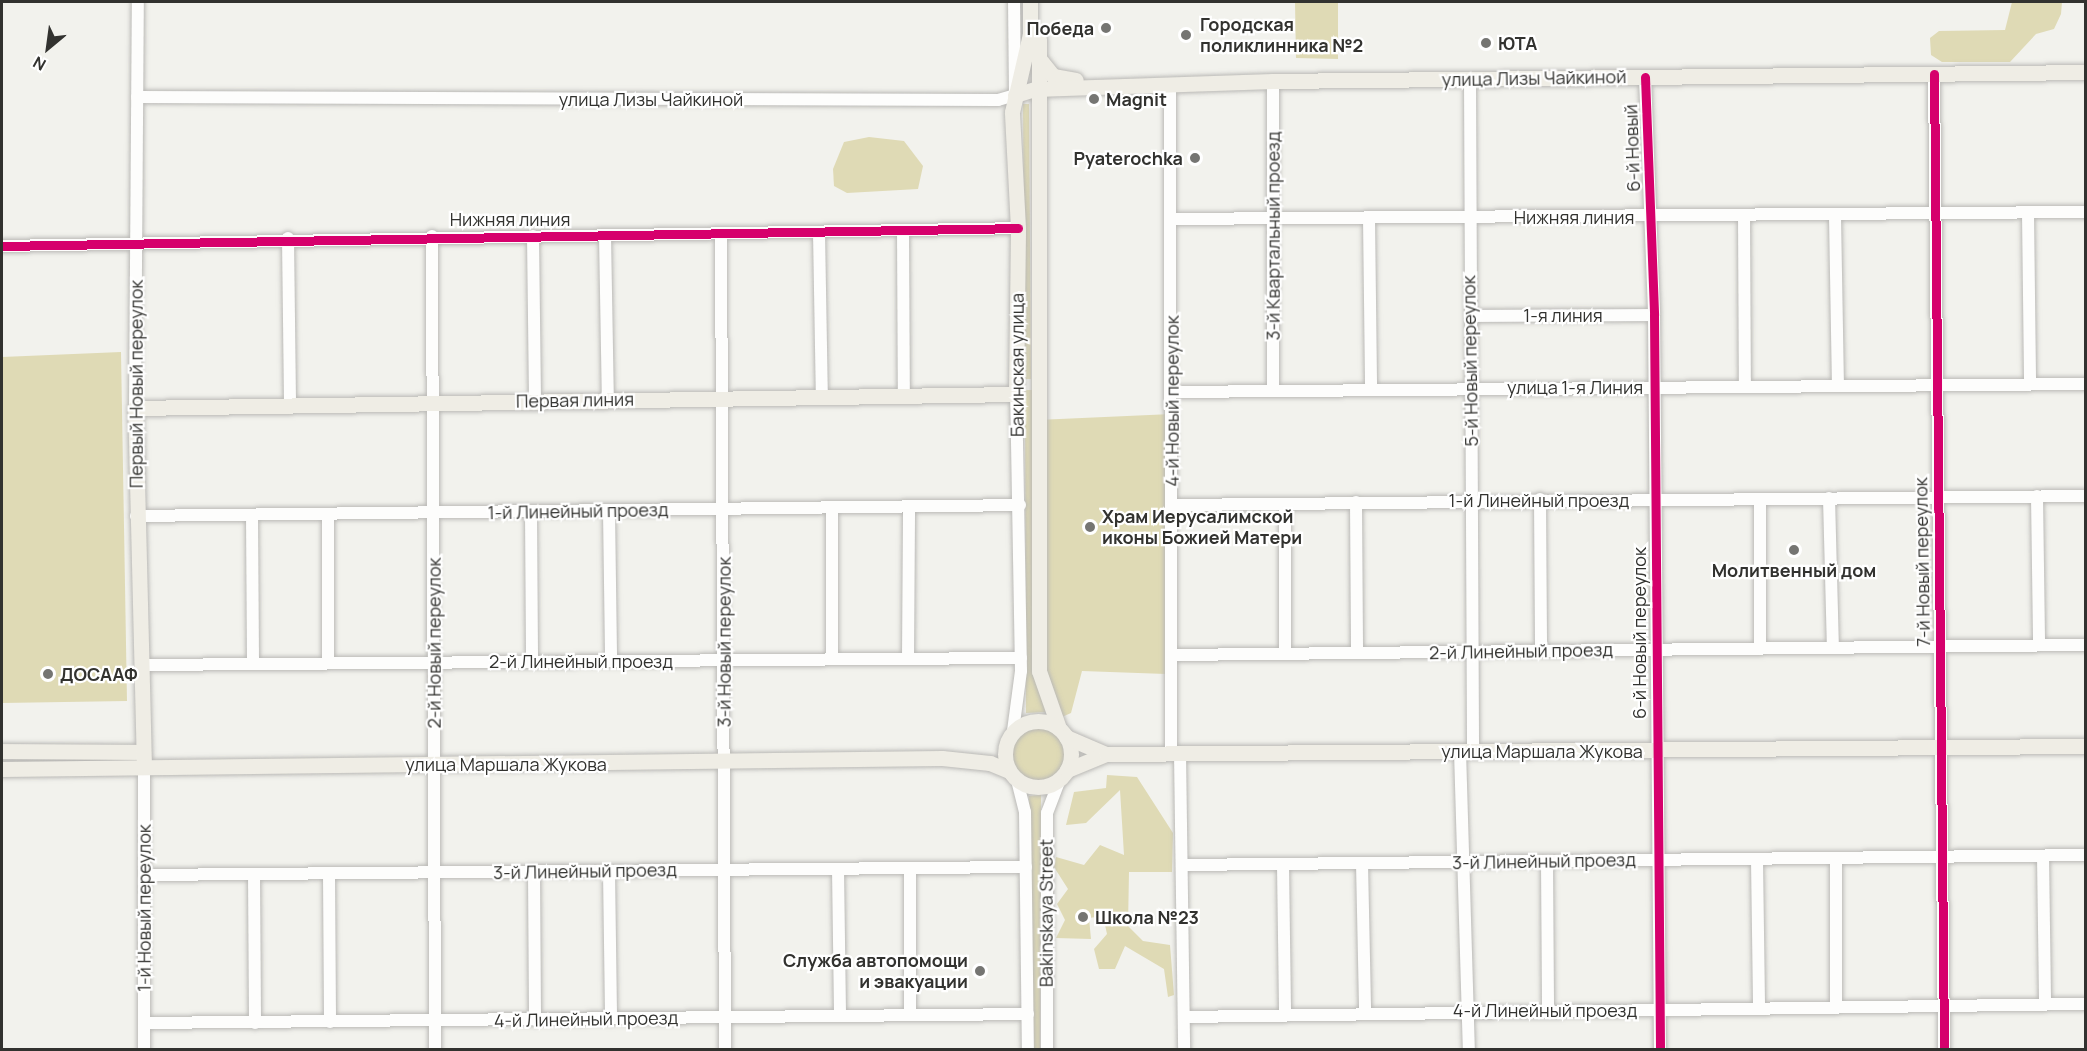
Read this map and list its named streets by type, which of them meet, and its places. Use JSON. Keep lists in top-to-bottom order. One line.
{"streets":{"main road":["улица Лизы Чайкиной","Бакинская улица","Первый Новый переулок","Первая линия","улица Маршала Жукова"],"street":["6-й Новый","Нижняя линия","3-й Квартальный проезд","1-я линия","5-й Новый переулок","улица 1-я Линия","4-й Новый переулок","1-й Линейный проезд","7-й Новый переулок","6-й Новый переулок","3-й Новый переулок","2-й Новый переулок","2-й Линейный проезд","3-й Линейный проезд","1-й Новый переулок","Bakinskaya Street","4-й Линейный проезд"]},"crossings":[["улица Лизы Чайкиной","6-й Новый"],["улица Лизы Чайкиной","3-й Квартальный проезд"],["улица Лизы Чайкиной","5-й Новый переулок"],["улица Лизы Чайкиной","Бакинская улица"],["улица Лизы Чайкиной","Первый Новый переулок"],["улица Лизы Чайкиной","4-й Новый переулок"],["улица Лизы Чайкиной","7-й Новый переулок"],["6-й Новый","Нижняя линия"],["6-й Новый","6-й Новый переулок"],["Нижняя линия","3-й Квартальный проезд"],["Нижняя линия","5-й Новый переулок"],["Нижняя линия","Бакинская улица"],["Нижняя линия","Первый Новый переулок"],["Нижняя линия","4-й Новый переулок"],["Нижняя линия","7-й Новый переулок"],["Нижняя линия","6-й Новый переулок"],["Нижняя линия","3-й Новый переулок"],["Нижняя линия","2-й Новый переулок"],["3-й Квартальный проезд","улица 1-я Линия"],["1-я линия","5-й Новый переулок"],["1-я линия","6-й Новый переулок"],["5-й Новый переулок","улица 1-я Линия"],["5-й Новый переулок","1-й Линейный проезд"],["5-й Новый переулок","2-й Линейный проезд"],["5-й Новый переулок","улица Маршала Жукова"],["5-й Новый переулок","3-й Линейный проезд"],["5-й Новый переулок","4-й Линейный проезд"],["Бакинская улица","Первая линия"],["Бакинская улица","1-й Линейный проезд"],["Бакинская улица","2-й Линейный проезд"],["Бакинская улица","улица Маршала Жукова"],["Бакинская улица","Bakinskaya Street"],["Первый Новый переулок","Первая линия"],["Первый Новый переулок","1-й Линейный проезд"],["Первый Новый переулок","2-й Линейный проезд"],["Первый Новый переулок","улица Маршала Жукова"],["Первый Новый переулок","1-й Новый переулок"],["улица 1-я Линия","4-й Новый переулок"],["улица 1-я Линия","7-й Новый переулок"],["улица 1-я Линия","6-й Новый переулок"],["Первая линия","3-й Новый переулок"],["Первая линия","2-й Новый переулок"],["4-й Новый переулок","1-й Линейный проезд"],["4-й Новый переулок","2-й Линейный проезд"],["4-й Новый переулок","улица Маршала Жукова"],["4-й Новый переулок","3-й Линейный проезд"],["4-й Новый переулок","4-й Линейный проезд"],["1-й Линейный проезд","7-й Новый переулок"],["1-й Линейный проезд","6-й Новый переулок"],["1-й Линейный проезд","3-й Новый переулок"],["1-й Линейный проезд","2-й Новый переулок"],["7-й Новый переулок","2-й Линейный проезд"],["7-й Новый переулок","улица Маршала Жукова"],["7-й Новый переулок","3-й Линейный проезд"],["7-й Новый переулок","4-й Линейный проезд"],["6-й Новый переулок","2-й Линейный проезд"],["6-й Новый переулок","улица Маршала Жукова"],["6-й Новый переулок","3-й Линейный проезд"],["6-й Новый переулок","4-й Линейный проезд"],["3-й Новый переулок","2-й Линейный проезд"],["3-й Новый переулок","улица Маршала Жукова"],["3-й Новый переулок","3-й Линейный проезд"],["3-й Новый переулок","4-й Линейный проезд"],["2-й Новый переулок","2-й Линейный проезд"],["2-й Новый переулок","улица Маршала Жукова"],["2-й Новый переулок","3-й Линейный проезд"],["2-й Новый переулок","4-й Линейный проезд"],["улица Маршала Жукова","1-й Новый переулок"],["улица Маршала Жукова","Bakinskaya Street"],["3-й Линейный проезд","1-й Новый переулок"],["3-й Линейный проезд","Bakinskaya Street"],["1-й Новый переулок","4-й Линейный проезд"],["Bakinskaya Street","4-й Линейный проезд"]],"places":["Победа","Городская поликлинника №2","ЮТА","Magnit","Pyaterochka","Храм Иерусалимской иконы Божией Матери","Молитвенный дом","ДОСААФ","Школа №23","Служба автопомощи и эвакуации"],"north":"bottom left"}
